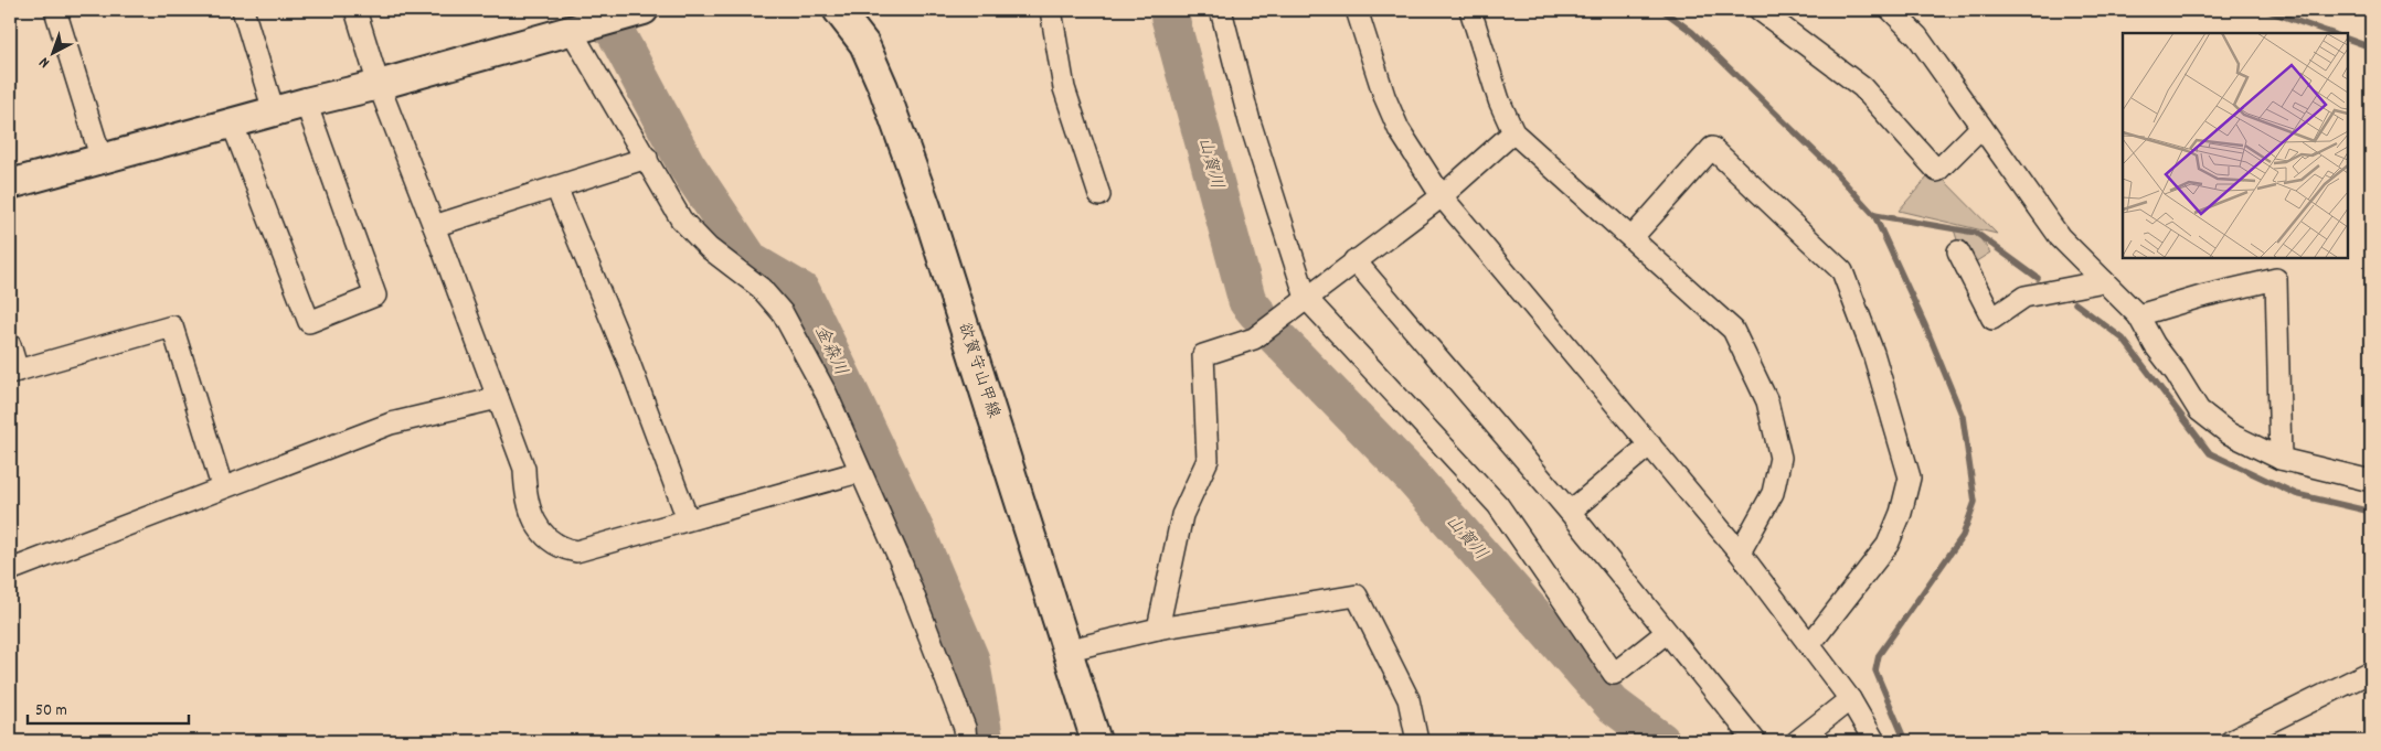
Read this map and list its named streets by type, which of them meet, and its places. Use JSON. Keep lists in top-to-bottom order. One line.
{"streets":{"main road":["欲賀守山甲線"]},"water":["山賀川","金森川"],"scale_bar":"50 m","north":"bottom left"}
